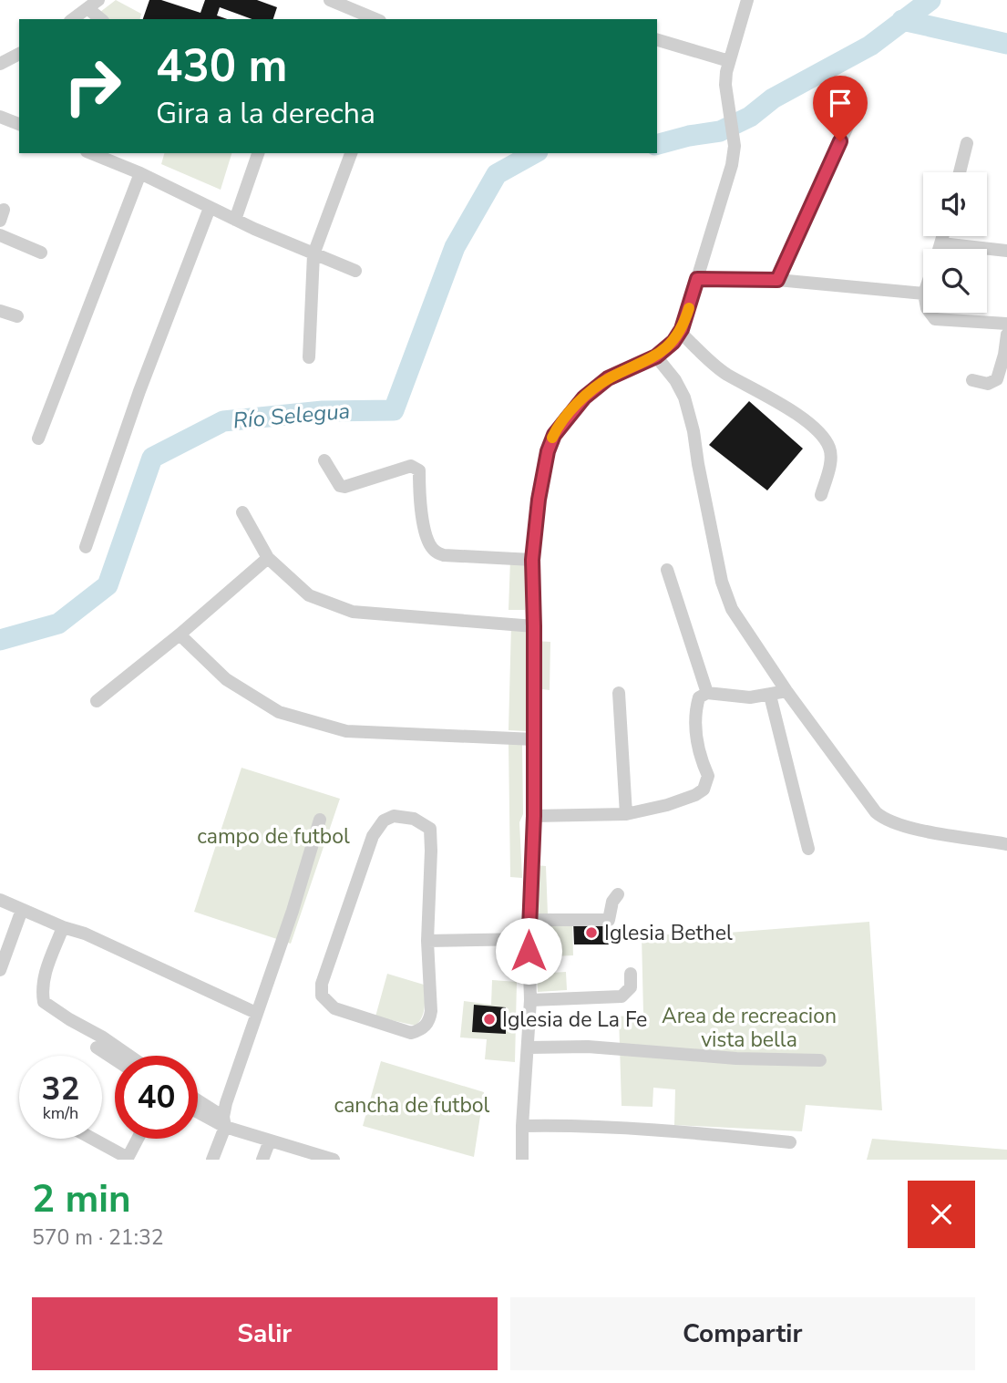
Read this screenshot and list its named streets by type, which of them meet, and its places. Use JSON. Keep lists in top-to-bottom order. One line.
{"water":["Río Selegua"],"parks":["campo de futbol","Area de recreacion vista bella","cancha de futbol"],"places":["Iglesia Bethel","Iglesia de La Fe"],"page":{"turn":["430 m","Gira a la derecha"],"speed":"32 km/h","limit":"40","heading":["2 min","570 m · 21:32"],"buttons":["Salir","Compartir"]}}
